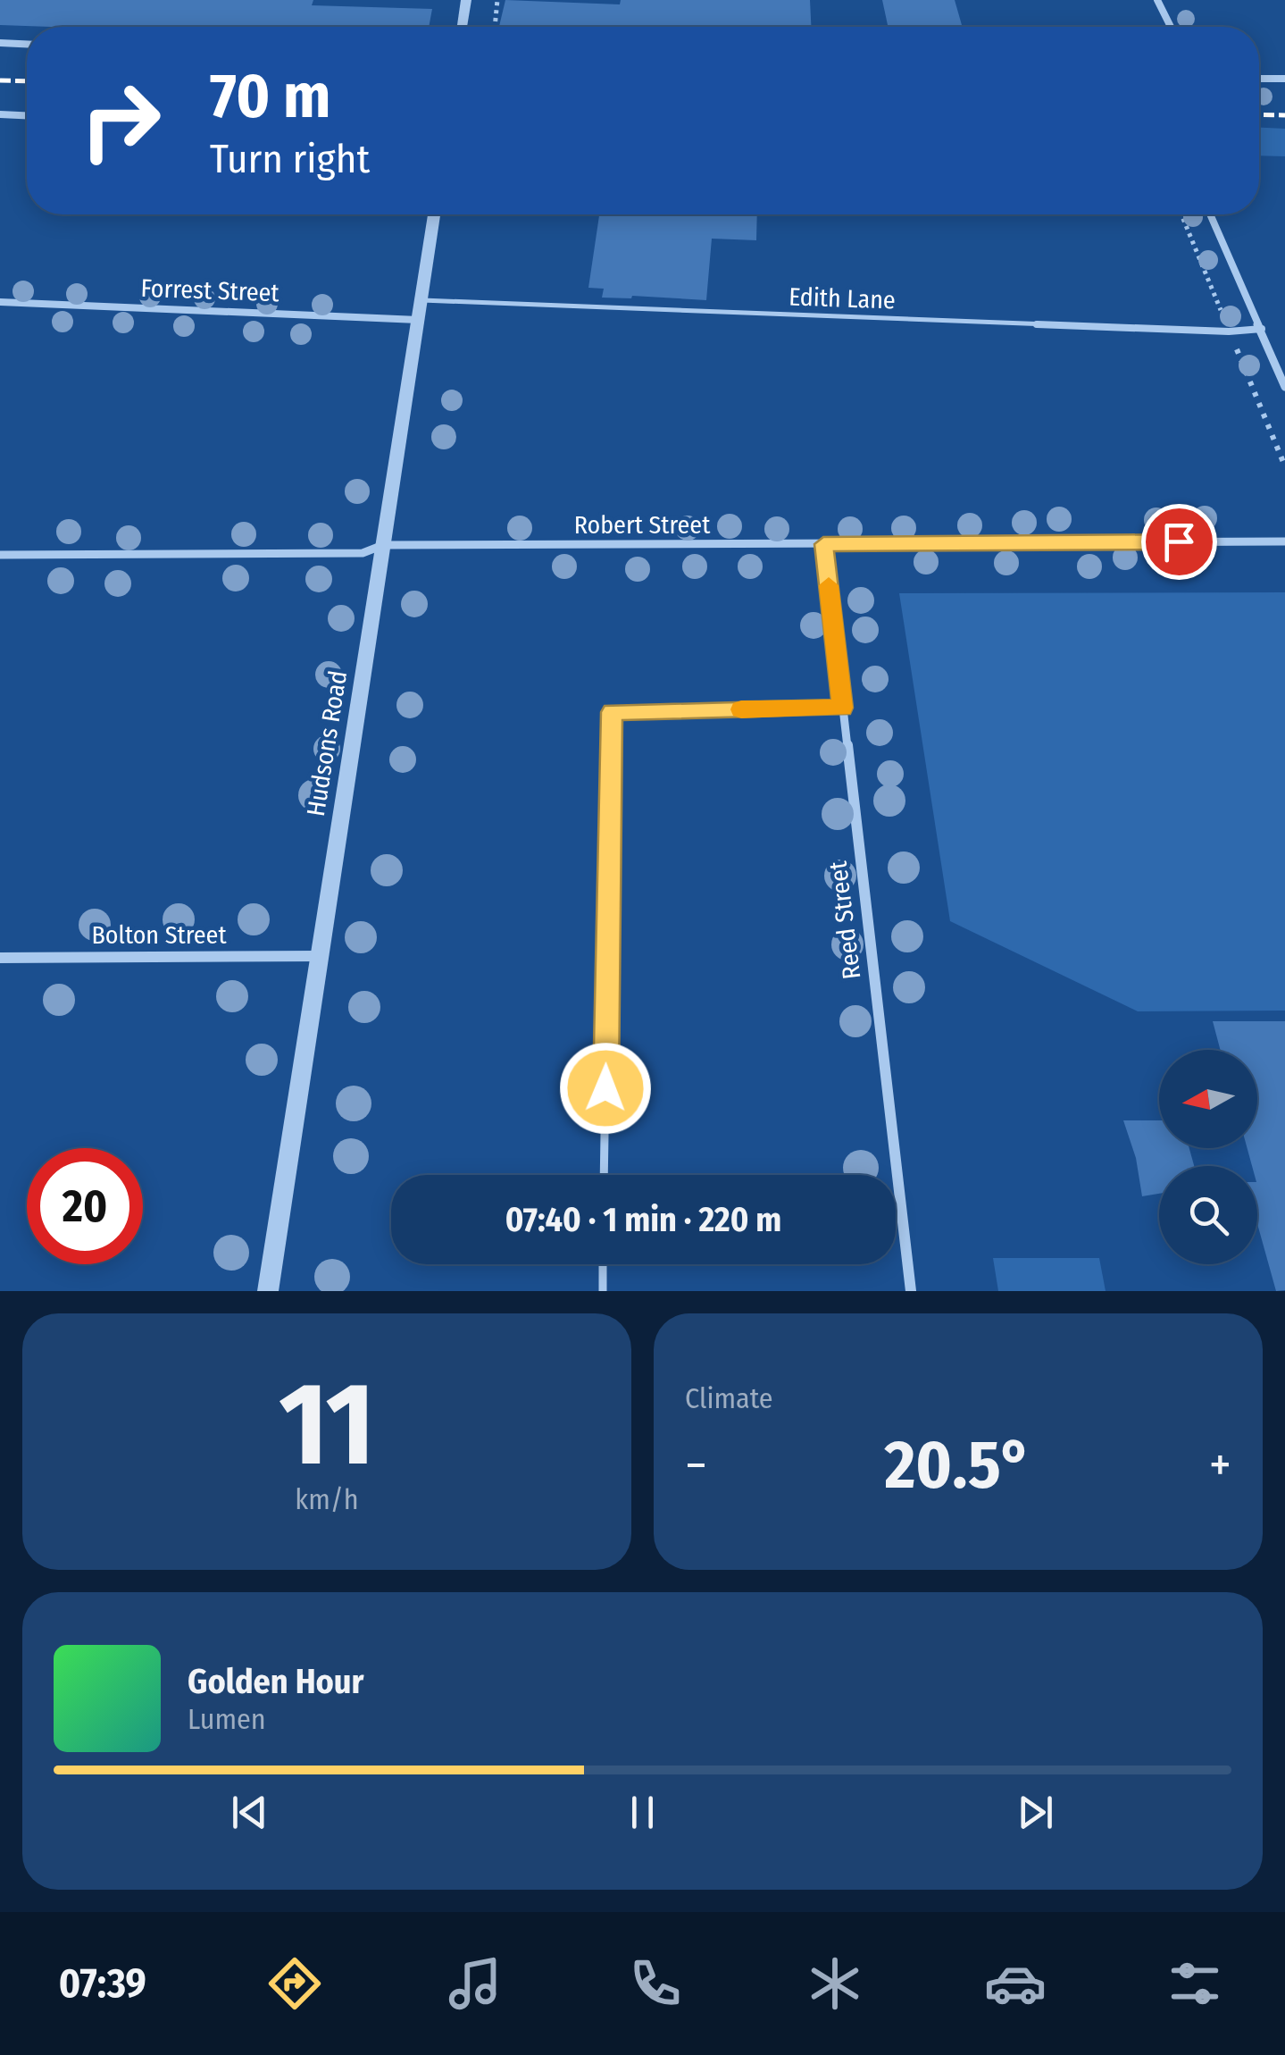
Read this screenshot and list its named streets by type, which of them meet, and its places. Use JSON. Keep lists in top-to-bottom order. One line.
{"streets":{"street":["Forrest Street","Robert Street","Hudsons Road","Reed Street","Bolton Street"],"lane":["Edith Lane"]},"crossings":[["Forrest Street","Hudsons Road"],["Edith Lane","Hudsons Road"],["Robert Street","Hudsons Road"],["Robert Street","Reed Street"],["Hudsons Road","Bolton Street"]],"north":"left","page":{"turn":["70 m","Turn right"],"limit":"20","trip":"07:40 · 1 min · 220 m","tile":[["11","km/h"],"Climate"],"heat":["−","20.5°","+"],"song":["Golden Hour","Lumen"],"tabs":"07:39"}}
